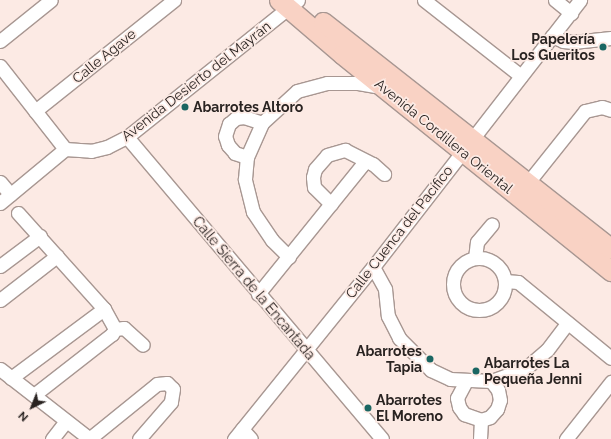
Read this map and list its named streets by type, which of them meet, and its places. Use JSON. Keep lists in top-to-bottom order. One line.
{"streets":{"street":["Calle Agave","Avenida Desierto del Mayrán","Avenida Cordillera Oriental","Calle Cuenca del Pacífico","Calle Sierra de la Encantada"]},"crossings":[["Avenida Desierto del Mayrán","Avenida Cordillera Oriental"],["Avenida Desierto del Mayrán","Calle Sierra de la Encantada"],["Avenida Cordillera Oriental","Calle Cuenca del Pacífico"],["Calle Cuenca del Pacífico","Calle Sierra de la Encantada"]],"places":["Papelería Los Gueritos","Abarrotes Altoro","Abarrotes Tapia","Abarrotes La Pequeña Jenni","Abarrotes El Moreno"],"north":"bottom left"}
